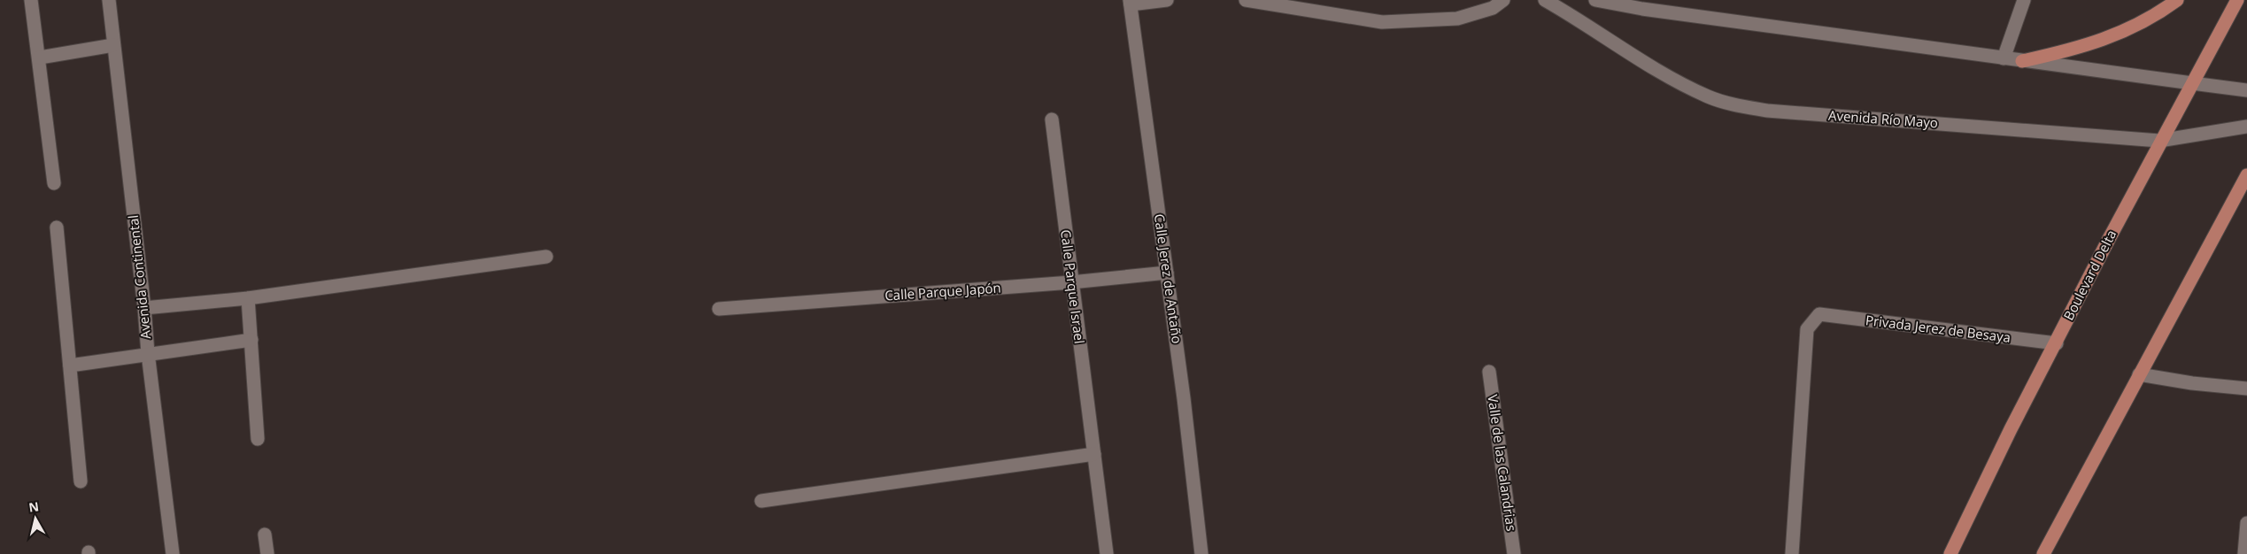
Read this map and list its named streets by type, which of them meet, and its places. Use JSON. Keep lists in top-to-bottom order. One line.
{"streets":{"main road":["Boulevard Delta"],"street":["Avenida Río Mayo","Avenida Continental","Calle Jerez de Antaño","Calle Parque Israel","Calle Parque Japón","Privada Jerez de Besaya","Valle de las Calandrias"]},"crossings":[["Avenida Río Mayo","Boulevard Delta"],["Boulevard Delta","Privada Jerez de Besaya"],["Calle Jerez de Antaño","Calle Parque Japón"],["Calle Parque Israel","Calle Parque Japón"]],"north":"top"}
